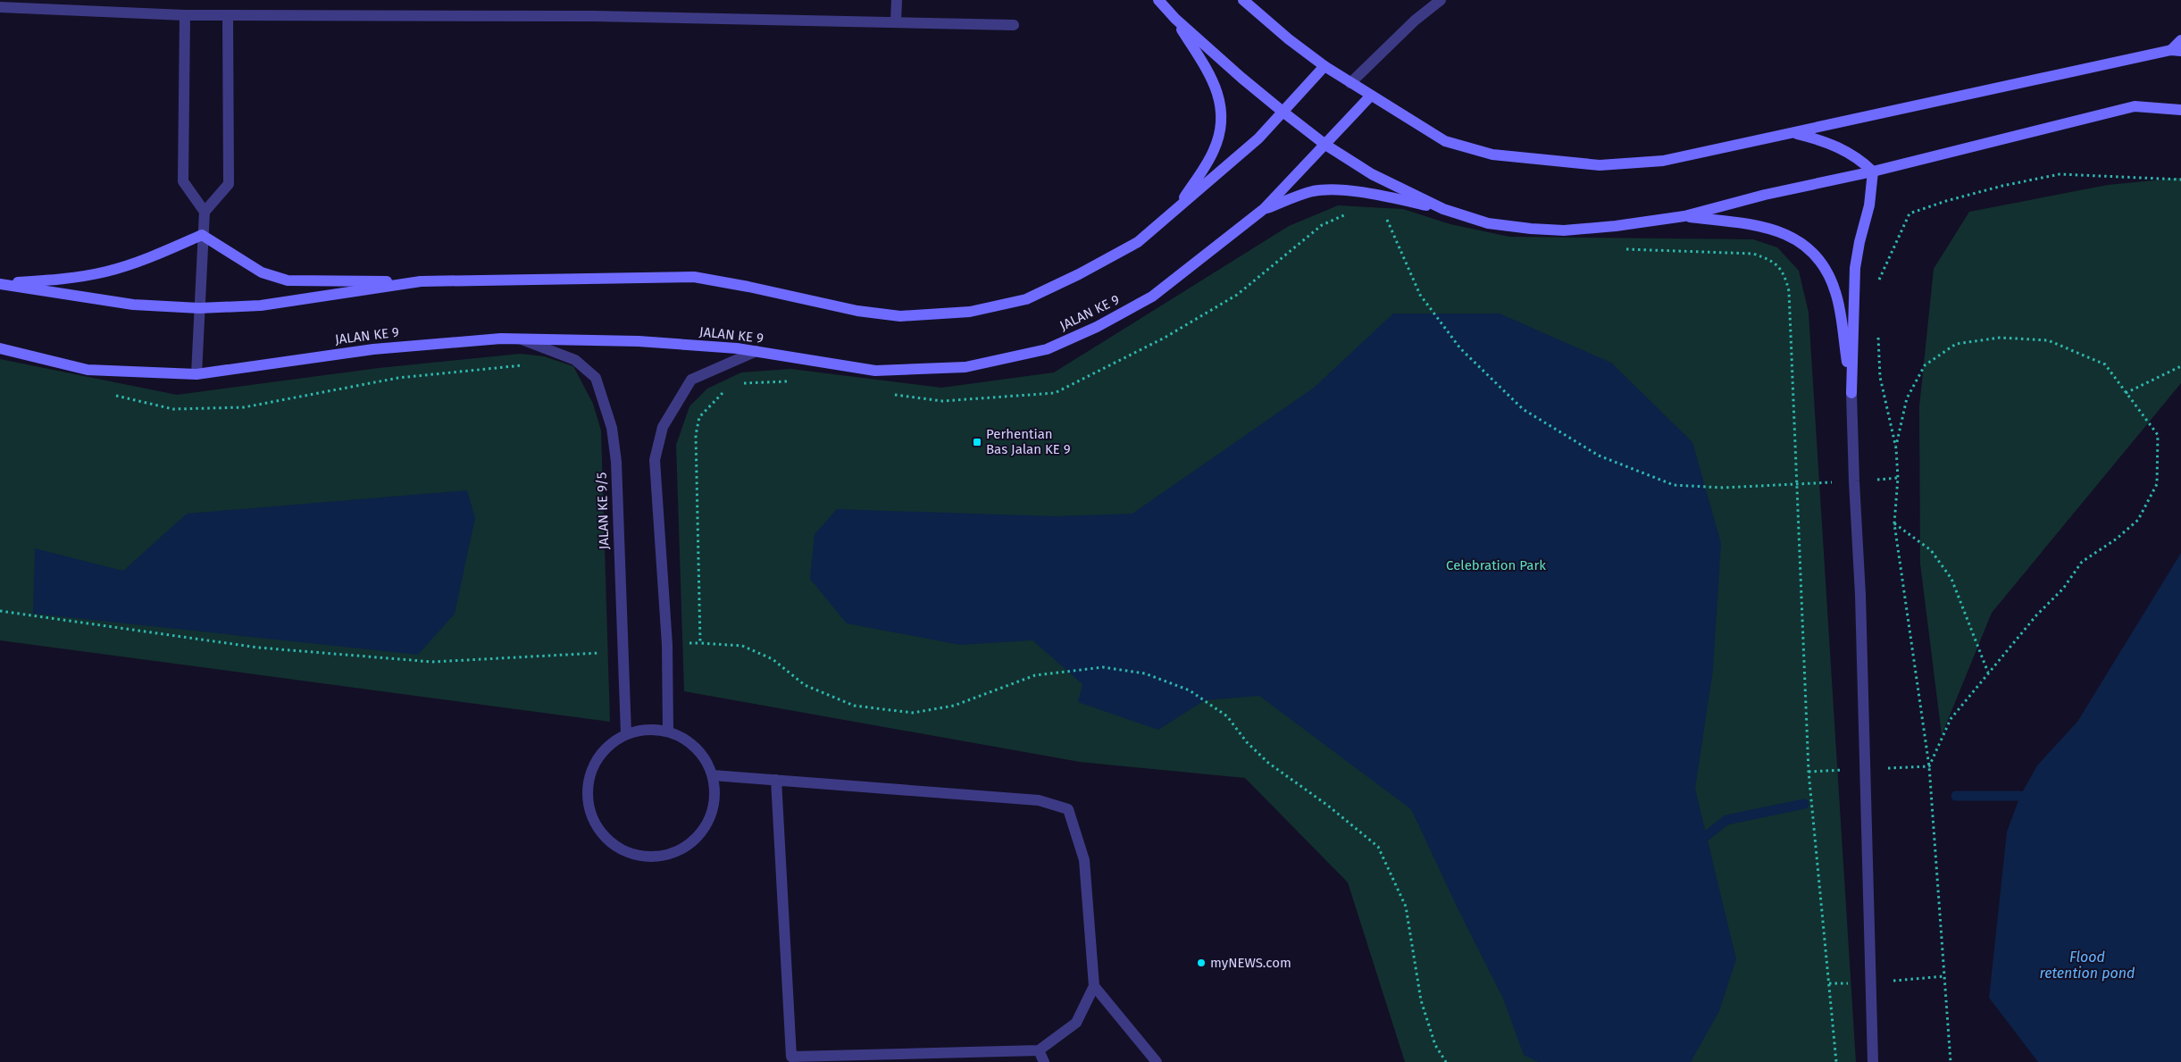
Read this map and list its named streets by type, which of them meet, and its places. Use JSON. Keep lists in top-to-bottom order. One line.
{"streets":{"street":["JALAN KE 9","JALAN KE 9/5"]},"crossings":[["JALAN KE 9","JALAN KE 9/5"]],"water":["Flood retention pond"],"parks":["Celebration Park"],"places":{"transit":["Perhentian Bas Jalan KE 9"],"other":["myNEWS.com"]}}
